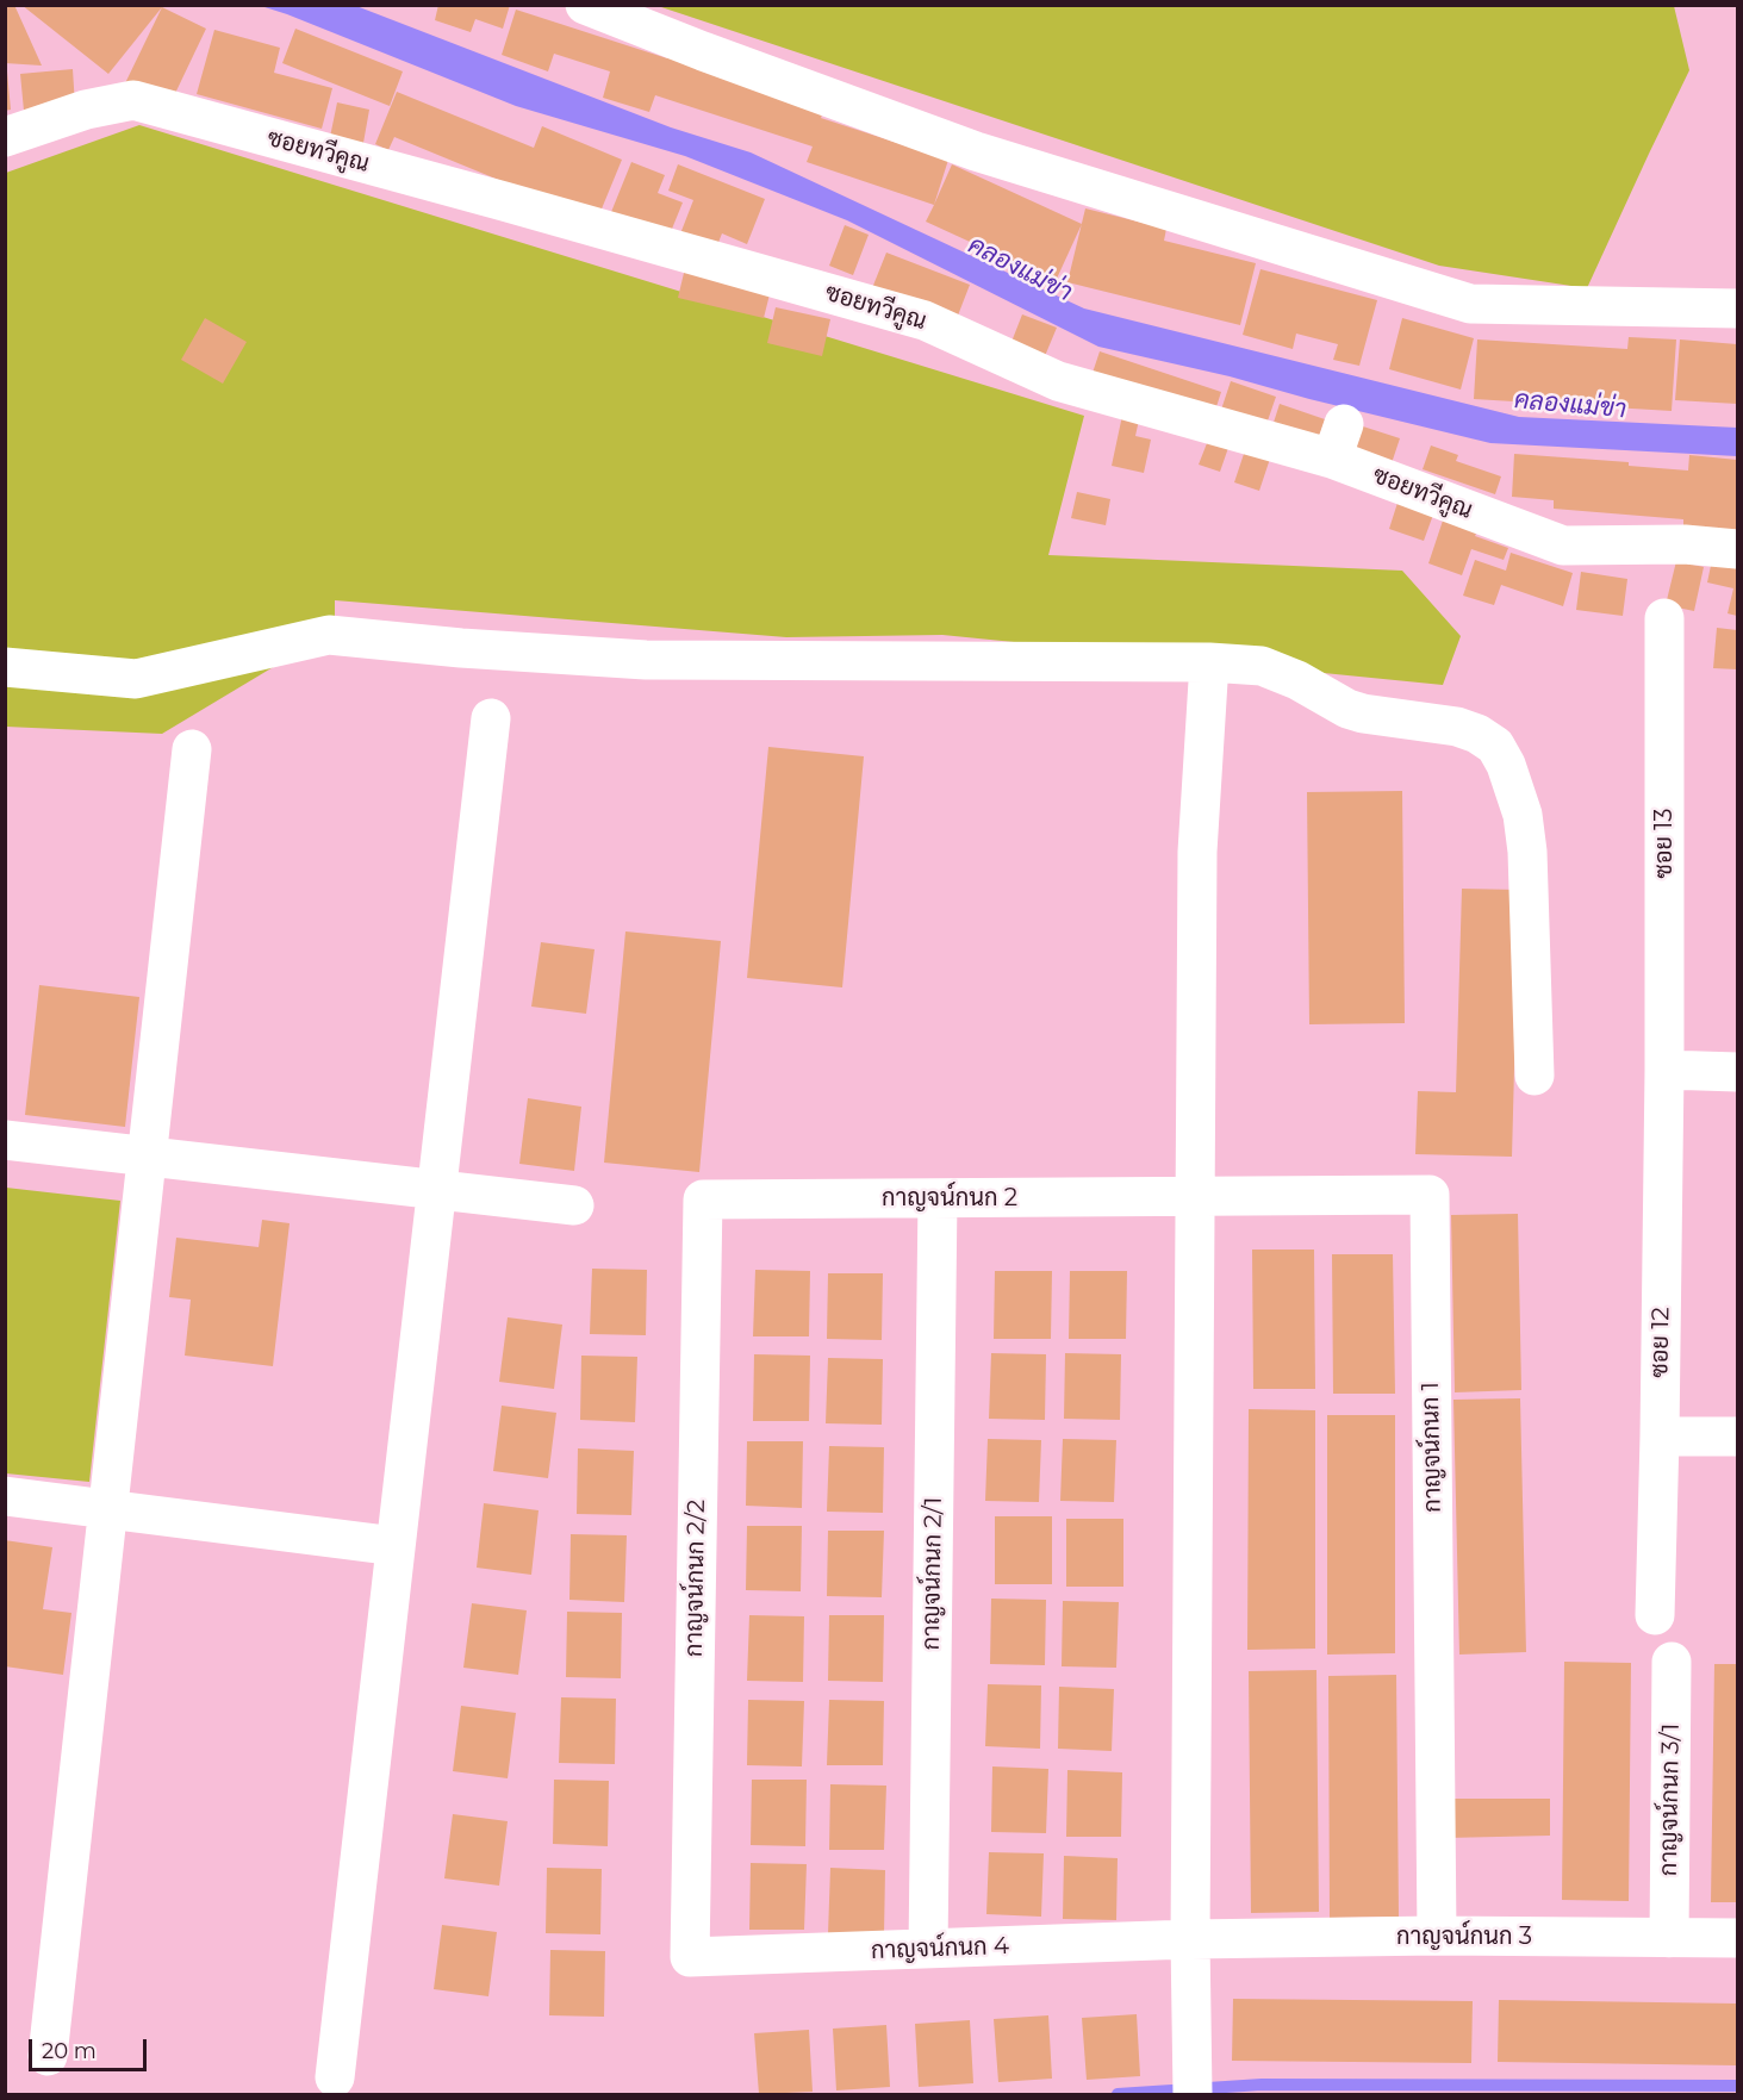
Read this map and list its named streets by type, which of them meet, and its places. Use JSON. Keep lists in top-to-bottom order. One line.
{"streets":{"street":["ซอยทวีคูณ","ซอย 13","กาญจน์กนก 2","ซอย 12","กาญจน์กนก 1","กาญจน์กนก 2/1","กาญจน์กนก 2/2","กาญจน์กนก 3/1","กาญจน์กนก 3","กาญจน์กนก 4"]},"crossings":[["ซอย 13","ซอย 12"],["กาญจน์กนก 2","กาญจน์กนก 1"],["กาญจน์กนก 2","กาญจน์กนก 2/1"],["กาญจน์กนก 2","กาญจน์กนก 2/2"],["กาญจน์กนก 1","กาญจน์กนก 3"],["กาญจน์กนก 2/1","กาญจน์กนก 4"],["กาญจน์กนก 2/2","กาญจน์กนก 4"],["กาญจน์กนก 3/1","กาญจน์กนก 3"],["กาญจน์กนก 3","กาญจน์กนก 4"]],"water":["คลองแม่ข่า"],"scale_bar":"20 m"}
